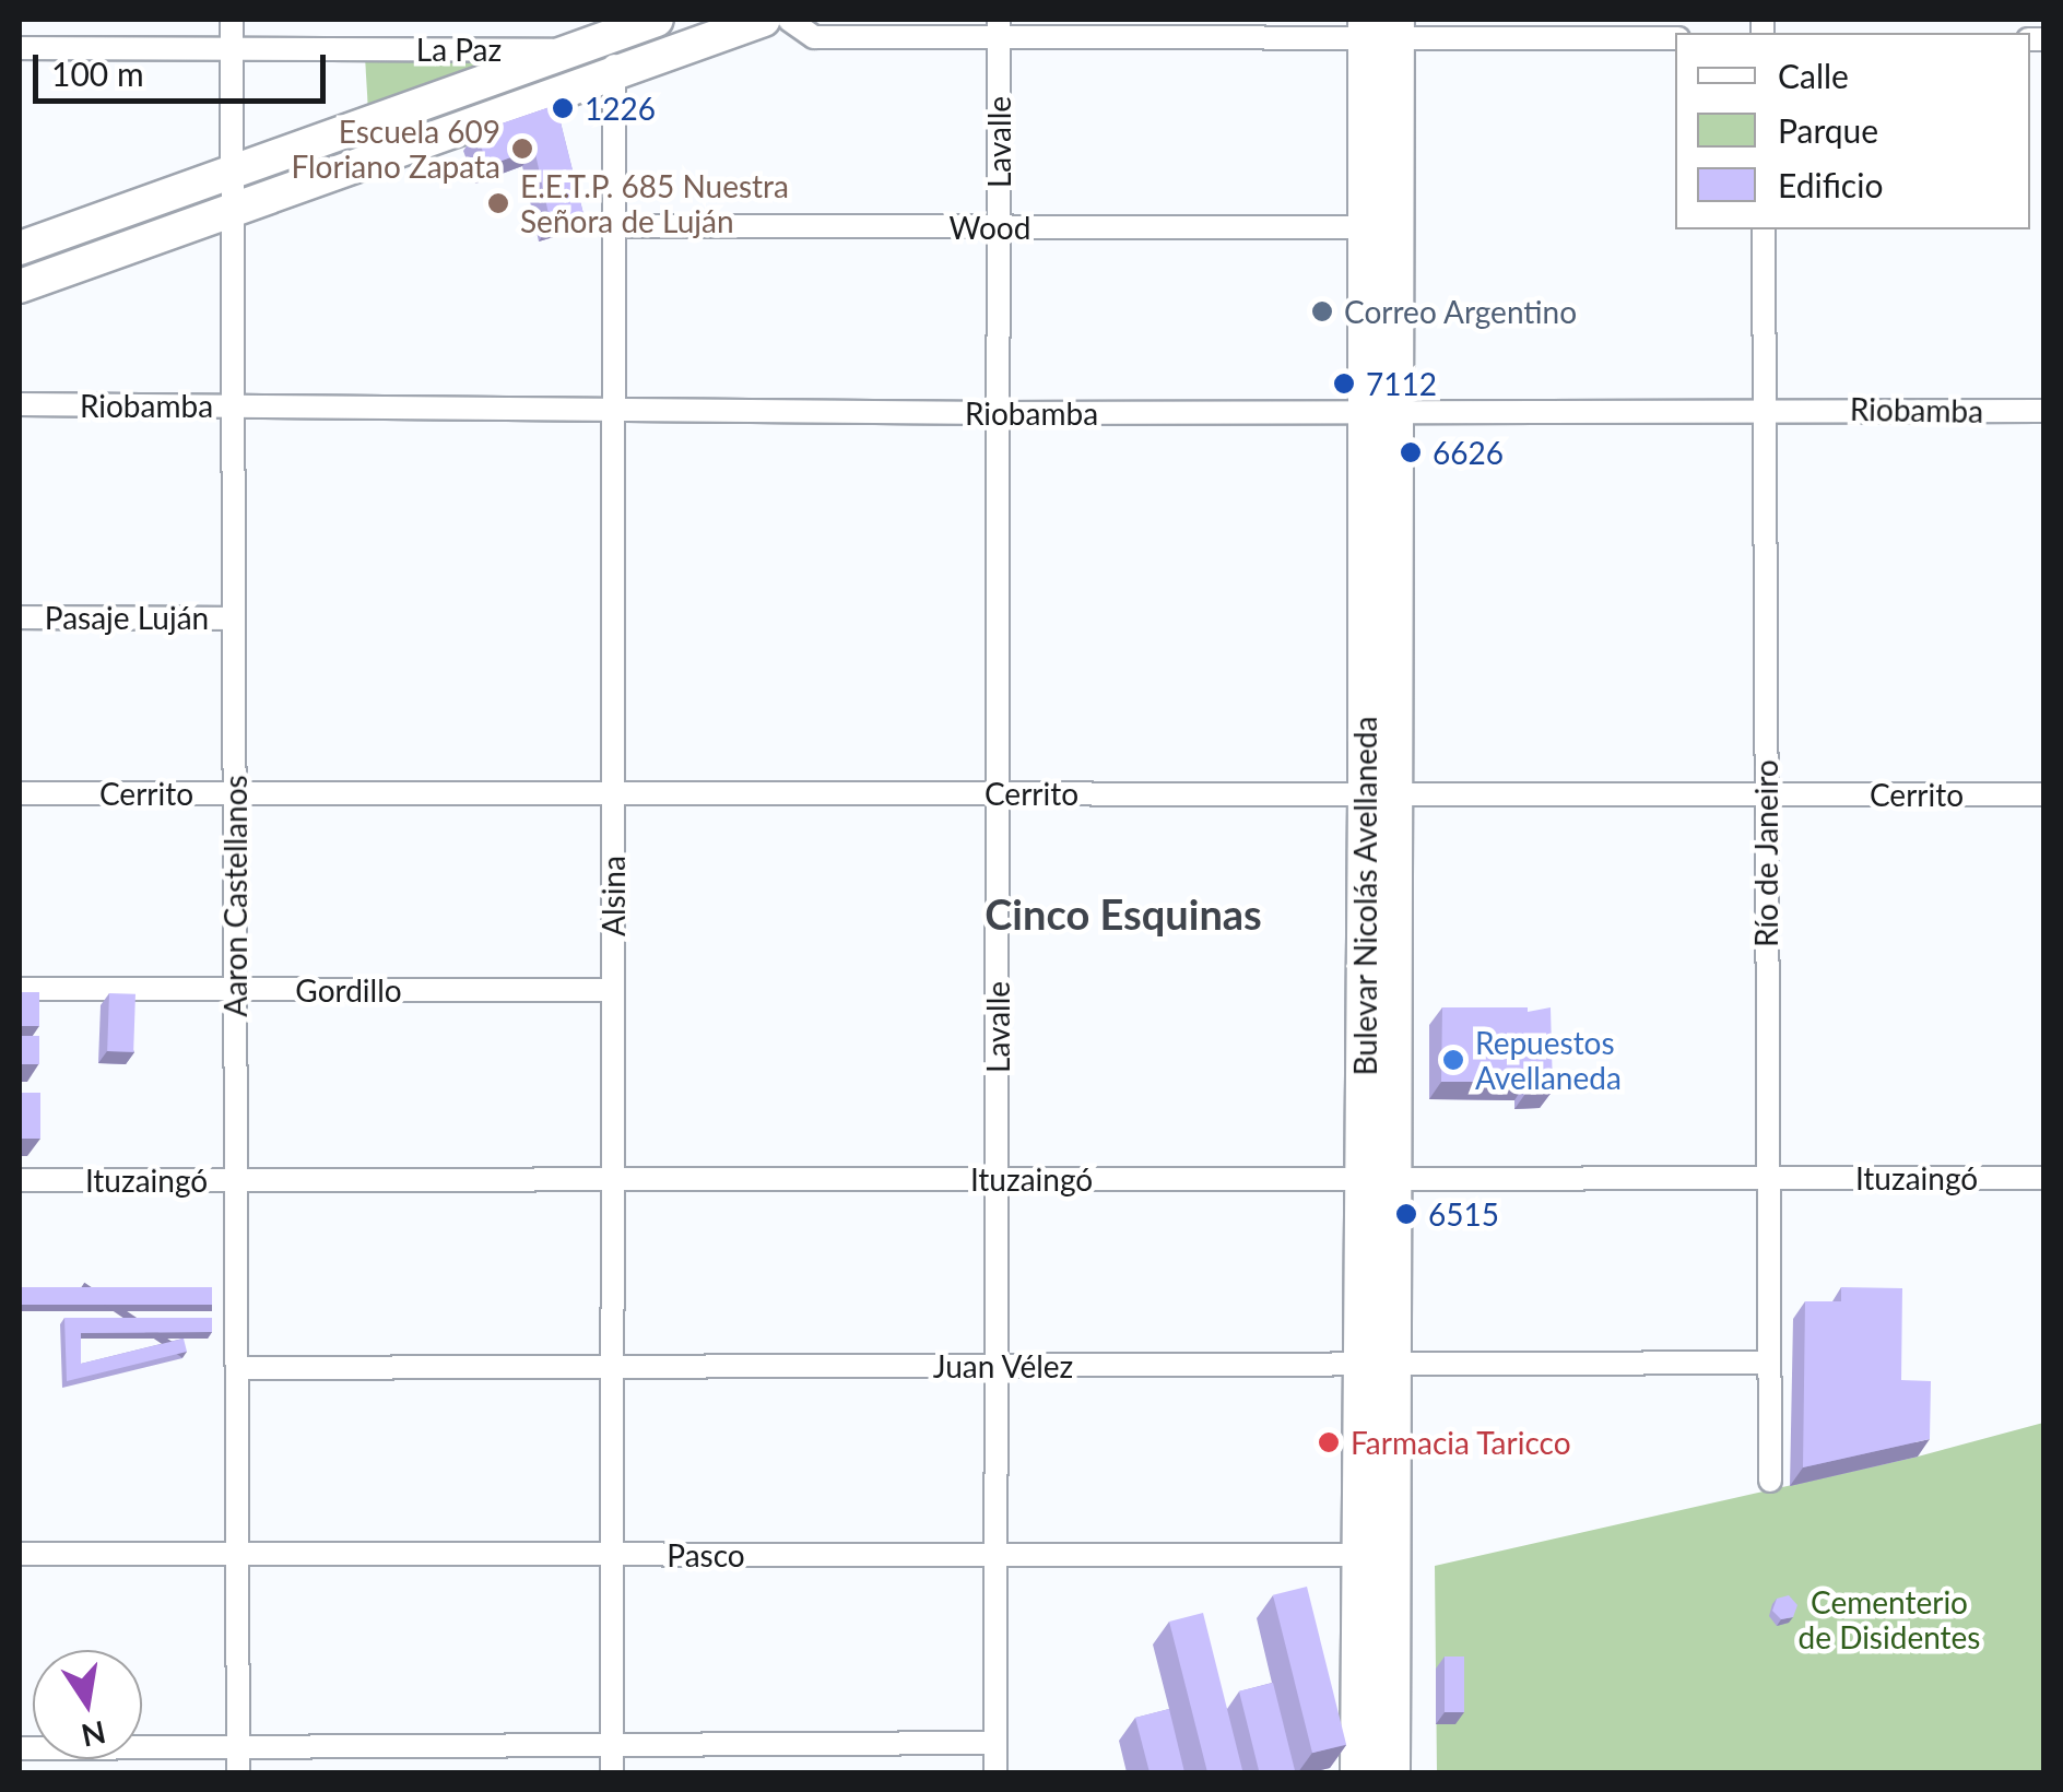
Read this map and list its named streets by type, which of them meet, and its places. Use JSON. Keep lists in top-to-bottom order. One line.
{"streets":{"main road":["Bulevar Nicolás Avellaneda"],"street":["La Paz","Lavalle","Wood","Riobamba","Pasaje Luján","Cerrito","Río de Janeiro","Aaron Castellanos","Alsina","Gordillo","Ituzaingó","Juan Vélez","Pasco"]},"crossings":[["La Paz","Aaron Castellanos"],["Lavalle","Wood"],["Lavalle","Riobamba"],["Lavalle","Cerrito"],["Lavalle","Ituzaingó"],["Lavalle","Juan Vélez"],["Lavalle","Pasco"],["Wood","Alsina"],["Wood","Bulevar Nicolás Avellaneda"],["Riobamba","Río de Janeiro"],["Riobamba","Aaron Castellanos"],["Riobamba","Alsina"],["Riobamba","Bulevar Nicolás Avellaneda"],["Pasaje Luján","Aaron Castellanos"],["Cerrito","Río de Janeiro"],["Cerrito","Aaron Castellanos"],["Cerrito","Alsina"],["Cerrito","Bulevar Nicolás Avellaneda"],["Río de Janeiro","Ituzaingó"],["Río de Janeiro","Juan Vélez"],["Aaron Castellanos","Gordillo"],["Aaron Castellanos","Ituzaingó"],["Aaron Castellanos","Juan Vélez"],["Aaron Castellanos","Pasco"],["Alsina","Gordillo"],["Alsina","Ituzaingó"],["Alsina","Juan Vélez"],["Alsina","Pasco"],["Bulevar Nicolás Avellaneda","Ituzaingó"],["Bulevar Nicolás Avellaneda","Juan Vélez"],["Bulevar Nicolás Avellaneda","Pasco"]],"districts":["Cinco Esquinas"],"parks":["Cementerio de Disidentes"],"places":["1226","Escuela 609 Floriano Zapata","E.E.T.P. 685 Nuestra Señora de Luján","Correo Argentino","7112","6626","Repuestos Avellaneda","6515","Farmacia Taricco"],"legend":["Calle","Parque","Edificio"],"scale_bar":"100 m","north":"bottom"}
